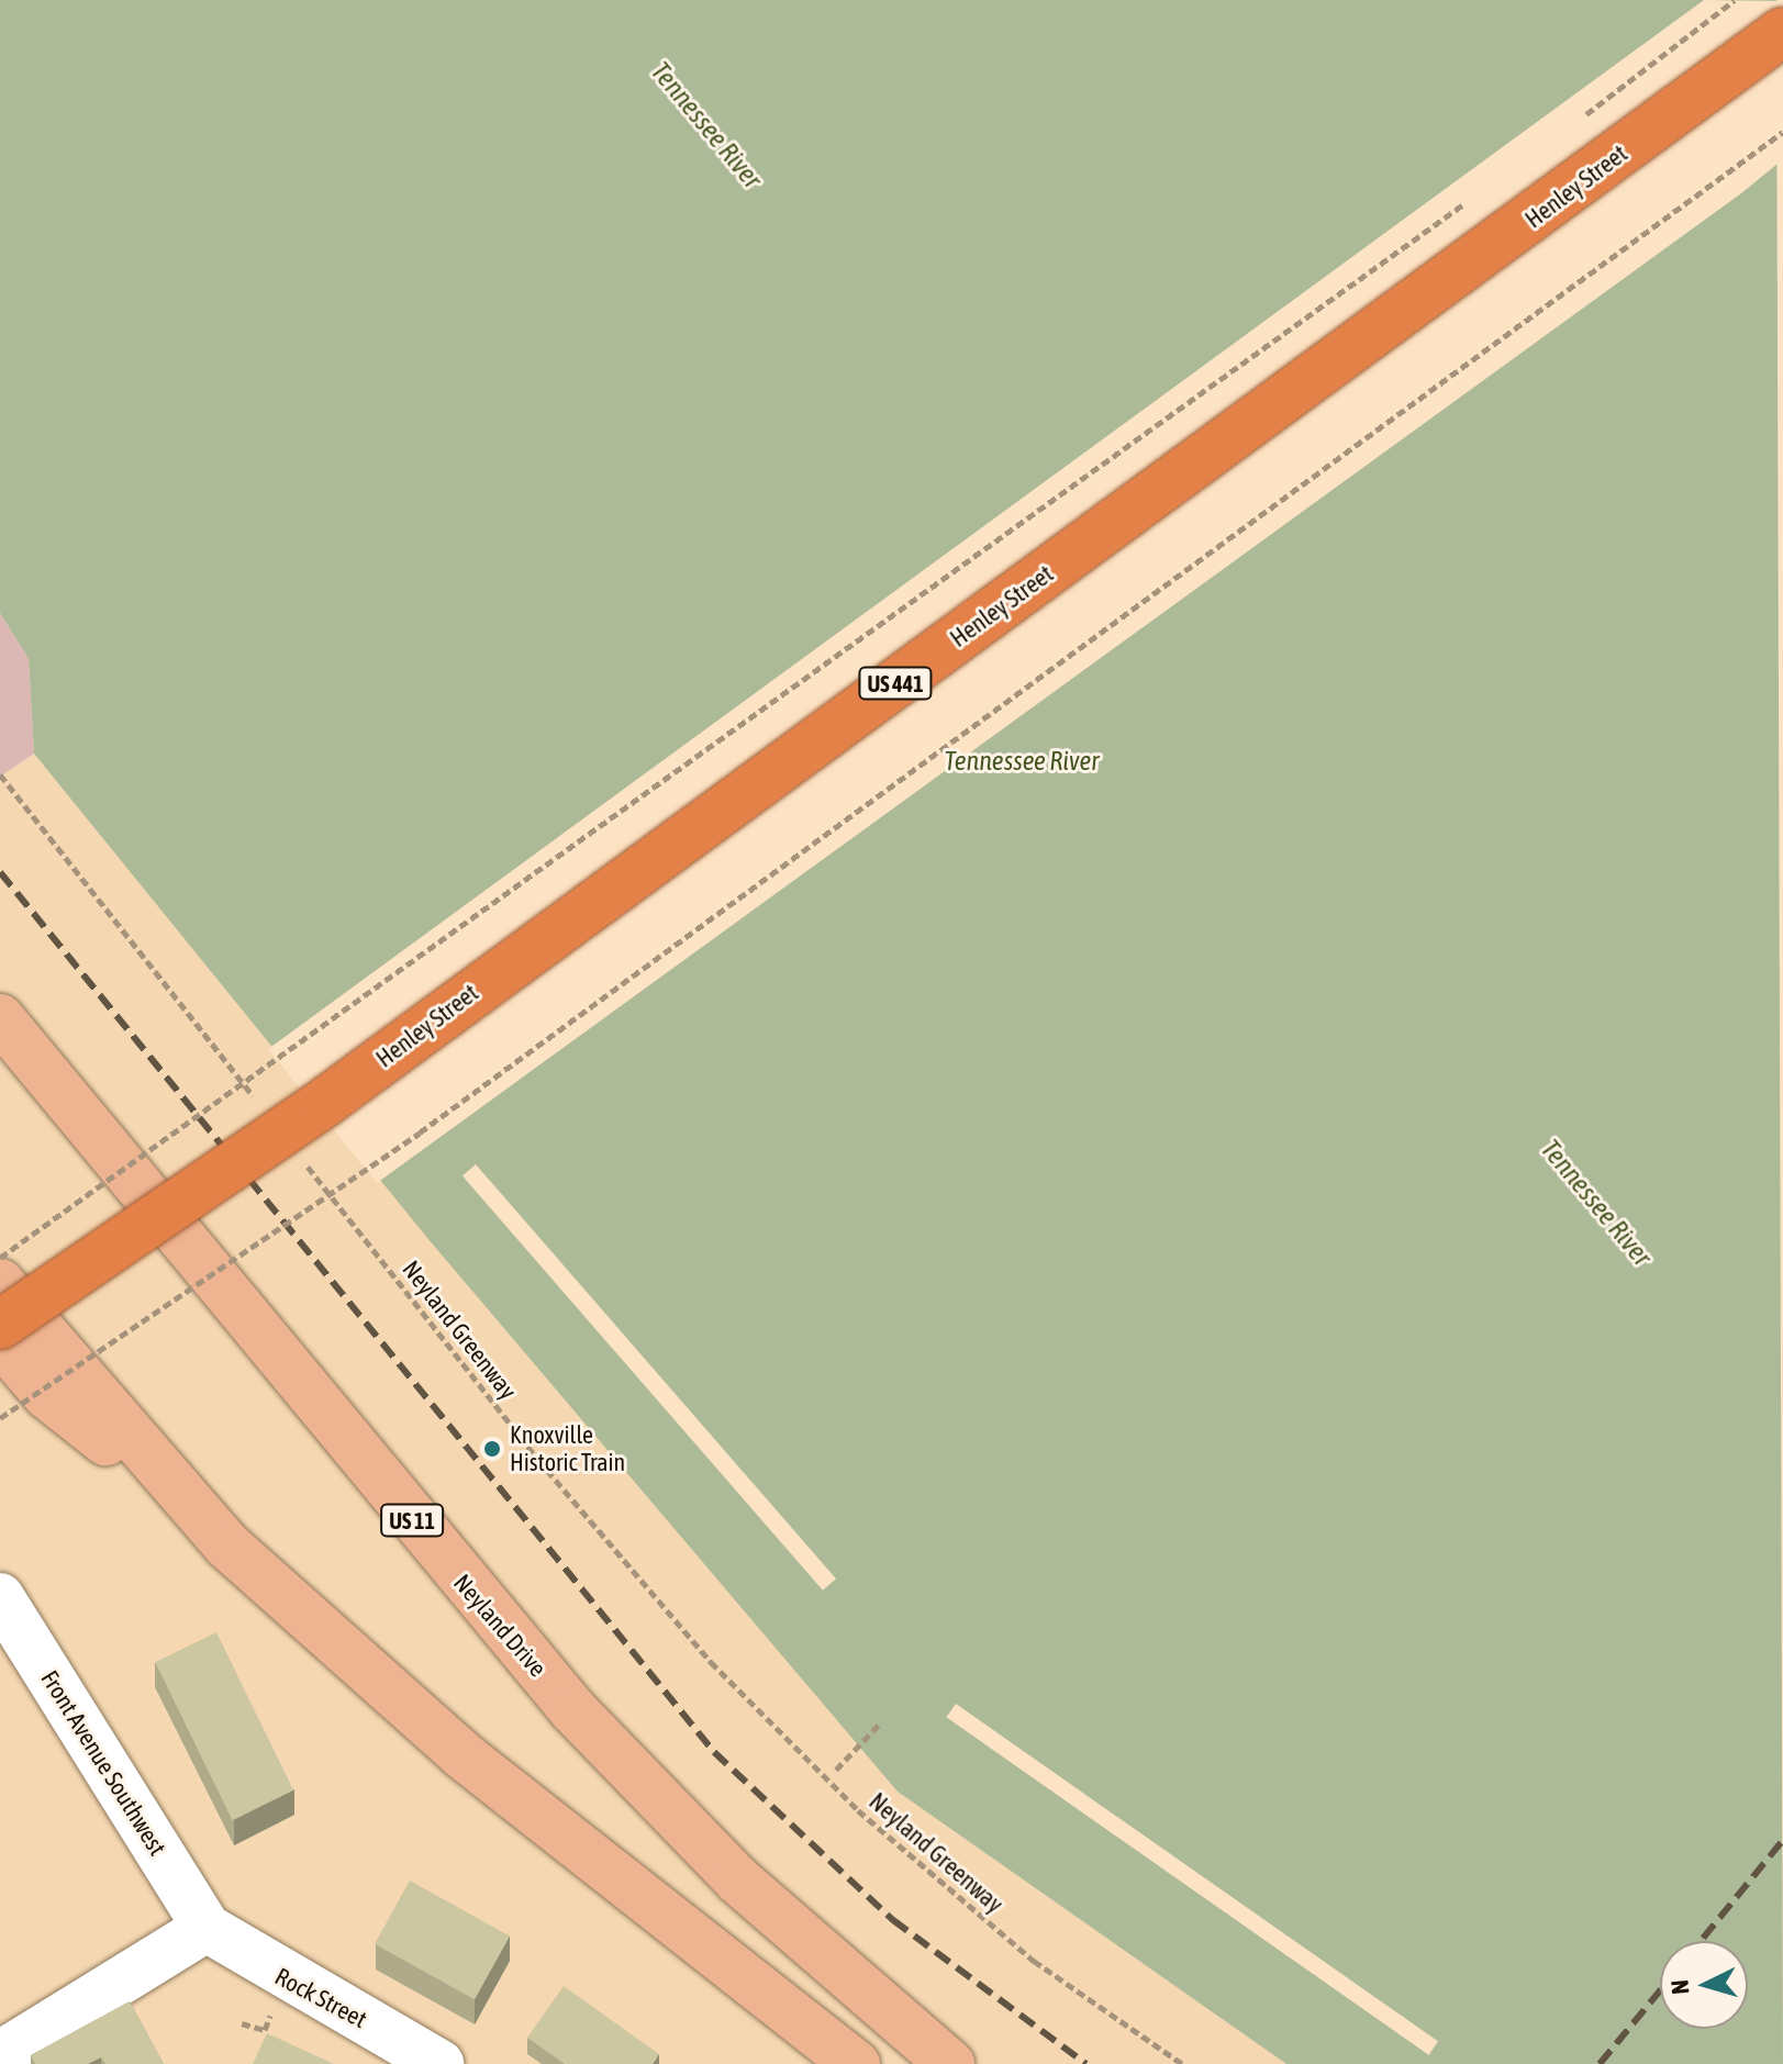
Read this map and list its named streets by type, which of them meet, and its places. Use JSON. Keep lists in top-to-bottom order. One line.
{"streets":{"highway":["Henley Street","US 441"],"main road":["US 11","Neyland Drive"],"street":["Front Avenue Southwest","Rock Street"],"path":["Neyland Greenway"]},"crossings":[["Front Avenue Southwest","Rock Street"]],"water":["Tennessee River"],"places":["Knoxville Historic Train"],"north":"left"}
